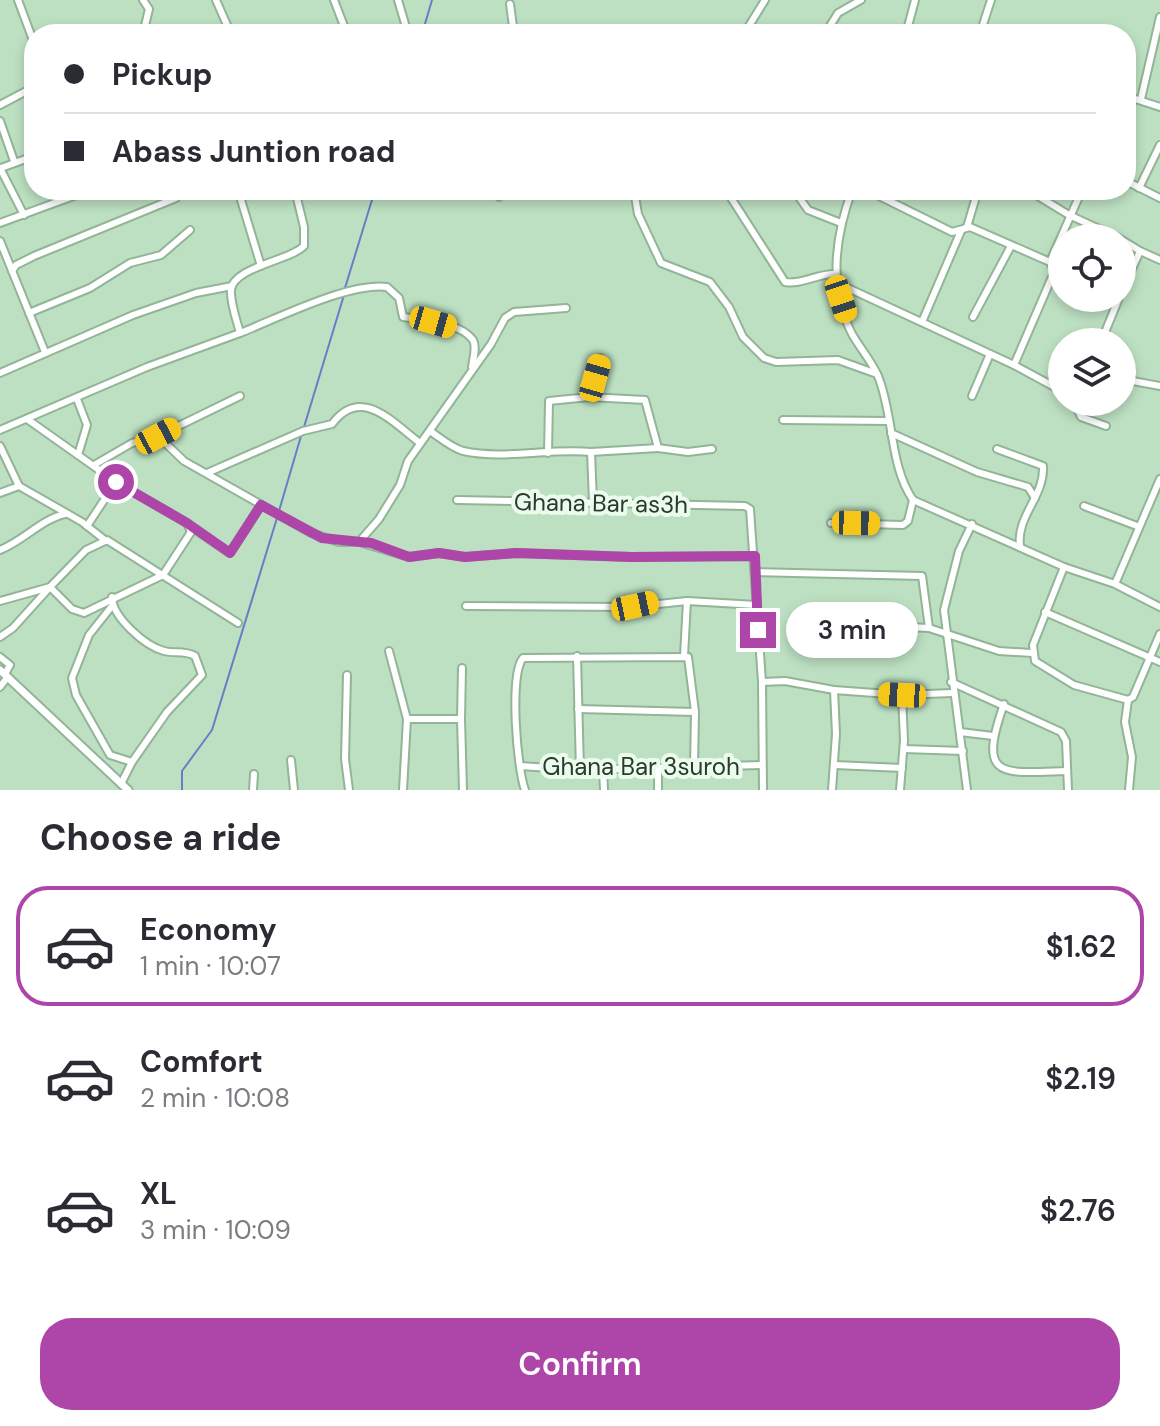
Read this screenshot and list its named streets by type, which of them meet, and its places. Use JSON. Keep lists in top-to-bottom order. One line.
{"streets":{"street":["Ghana Bar as3h","Ghana Bar 3suroh"]},"page":{"banner":["Pickup","Abass Juntion road"],"bubble":"3 min","heading":"Choose a ride","list":[{"name":"Economy","note":"1 min · 10:07","value":"$1.62"},{"name":"Comfort","note":"2 min · 10:08","value":"$2.19"},{"name":"XL","note":"3 min · 10:09","value":"$2.76"}],"buttons":"Confirm"}}
